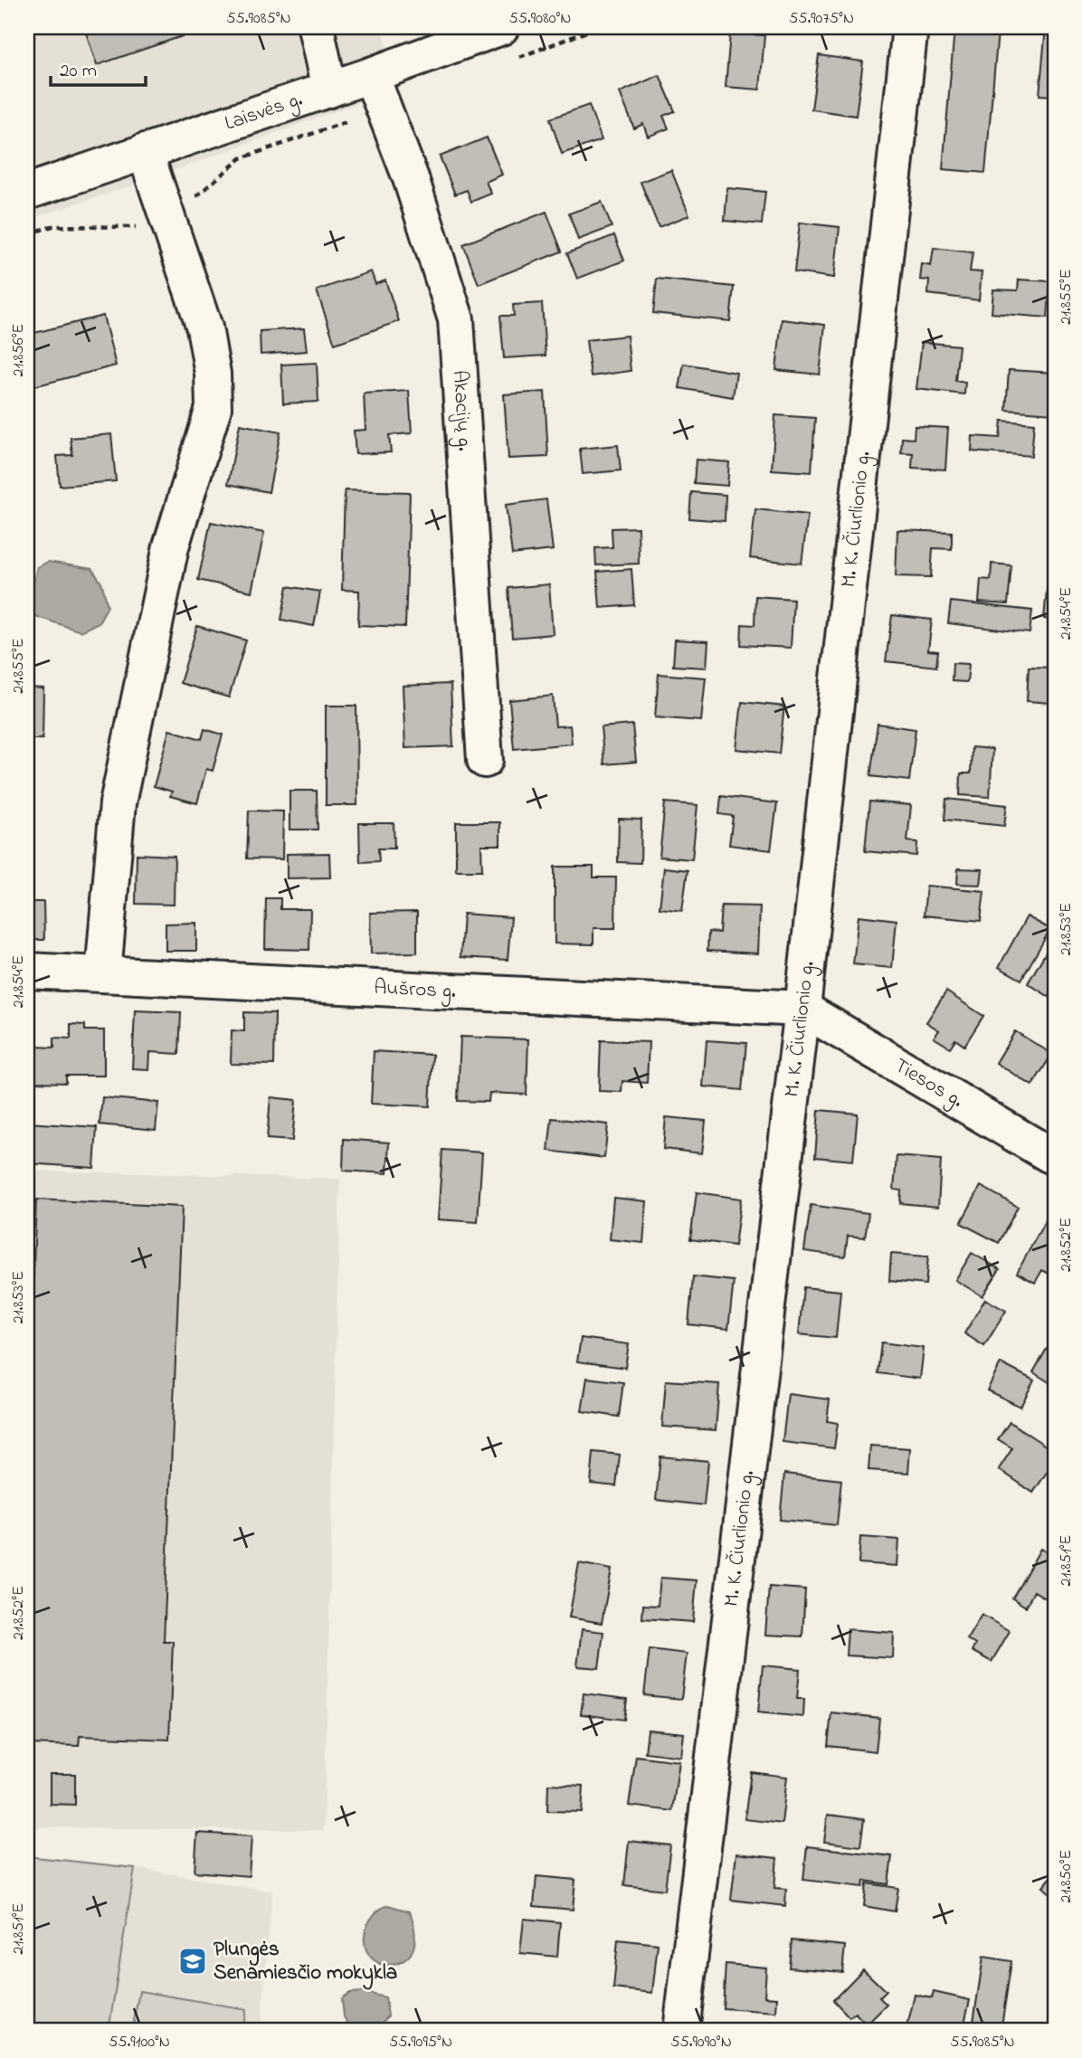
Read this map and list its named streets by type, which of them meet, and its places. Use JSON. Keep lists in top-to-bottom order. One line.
{"streets":{"street":["Laisvės g.","Akacijų g.","M. K. Čiurlionio g.","Aušros g.","Tiesos g."]},"crossings":[["Laisvės g.","Akacijų g."],["M. K. Čiurlionio g.","Aušros g."],["M. K. Čiurlionio g.","Tiesos g."],["Aušros g.","Tiesos g."]],"places":{"school or university":["Plungės Senamiesčio mokykla"]},"scale_bar":"20 m","coordinates":["55.9085°N","55.9080°N","55.9075°N","21.855°E","21.856°E","21.854°E","21.853°E","21.852°E","21.851°E","21.850°E","55.9100°N","55.9095°N","55.9090°N"]}
